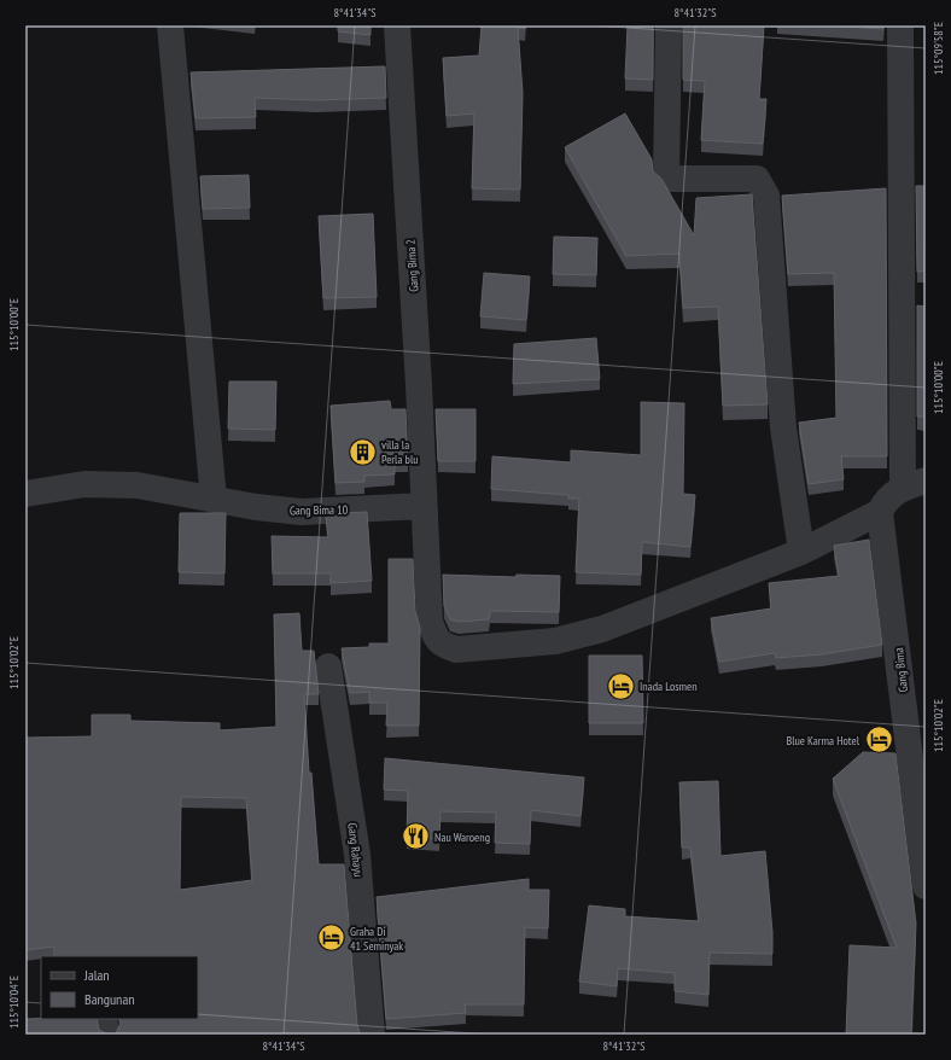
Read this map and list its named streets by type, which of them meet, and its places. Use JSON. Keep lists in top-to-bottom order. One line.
{"streets":{"street":["Gang Bima 2","Gang Bima 10","Gang Bima","Gang Rahayu"]},"crossings":[["Gang Bima 2","Gang Bima 10"],["Gang Bima 2","Gang Bima"]],"places":{"building":["villa la Perla blu"],"hotel":["Inada Losmen","Blue Karma Hotel","Graha Di 41 Seminyak"],"restaurant":["Nau Waroeng"]},"legend":["Jalan","Bangunan"],"coordinates":["8°41'34\"S","8°41'32\"S","115°09'58\"E","115°10'00\"E","115°10'02\"E","115°10'04\"E"]}
